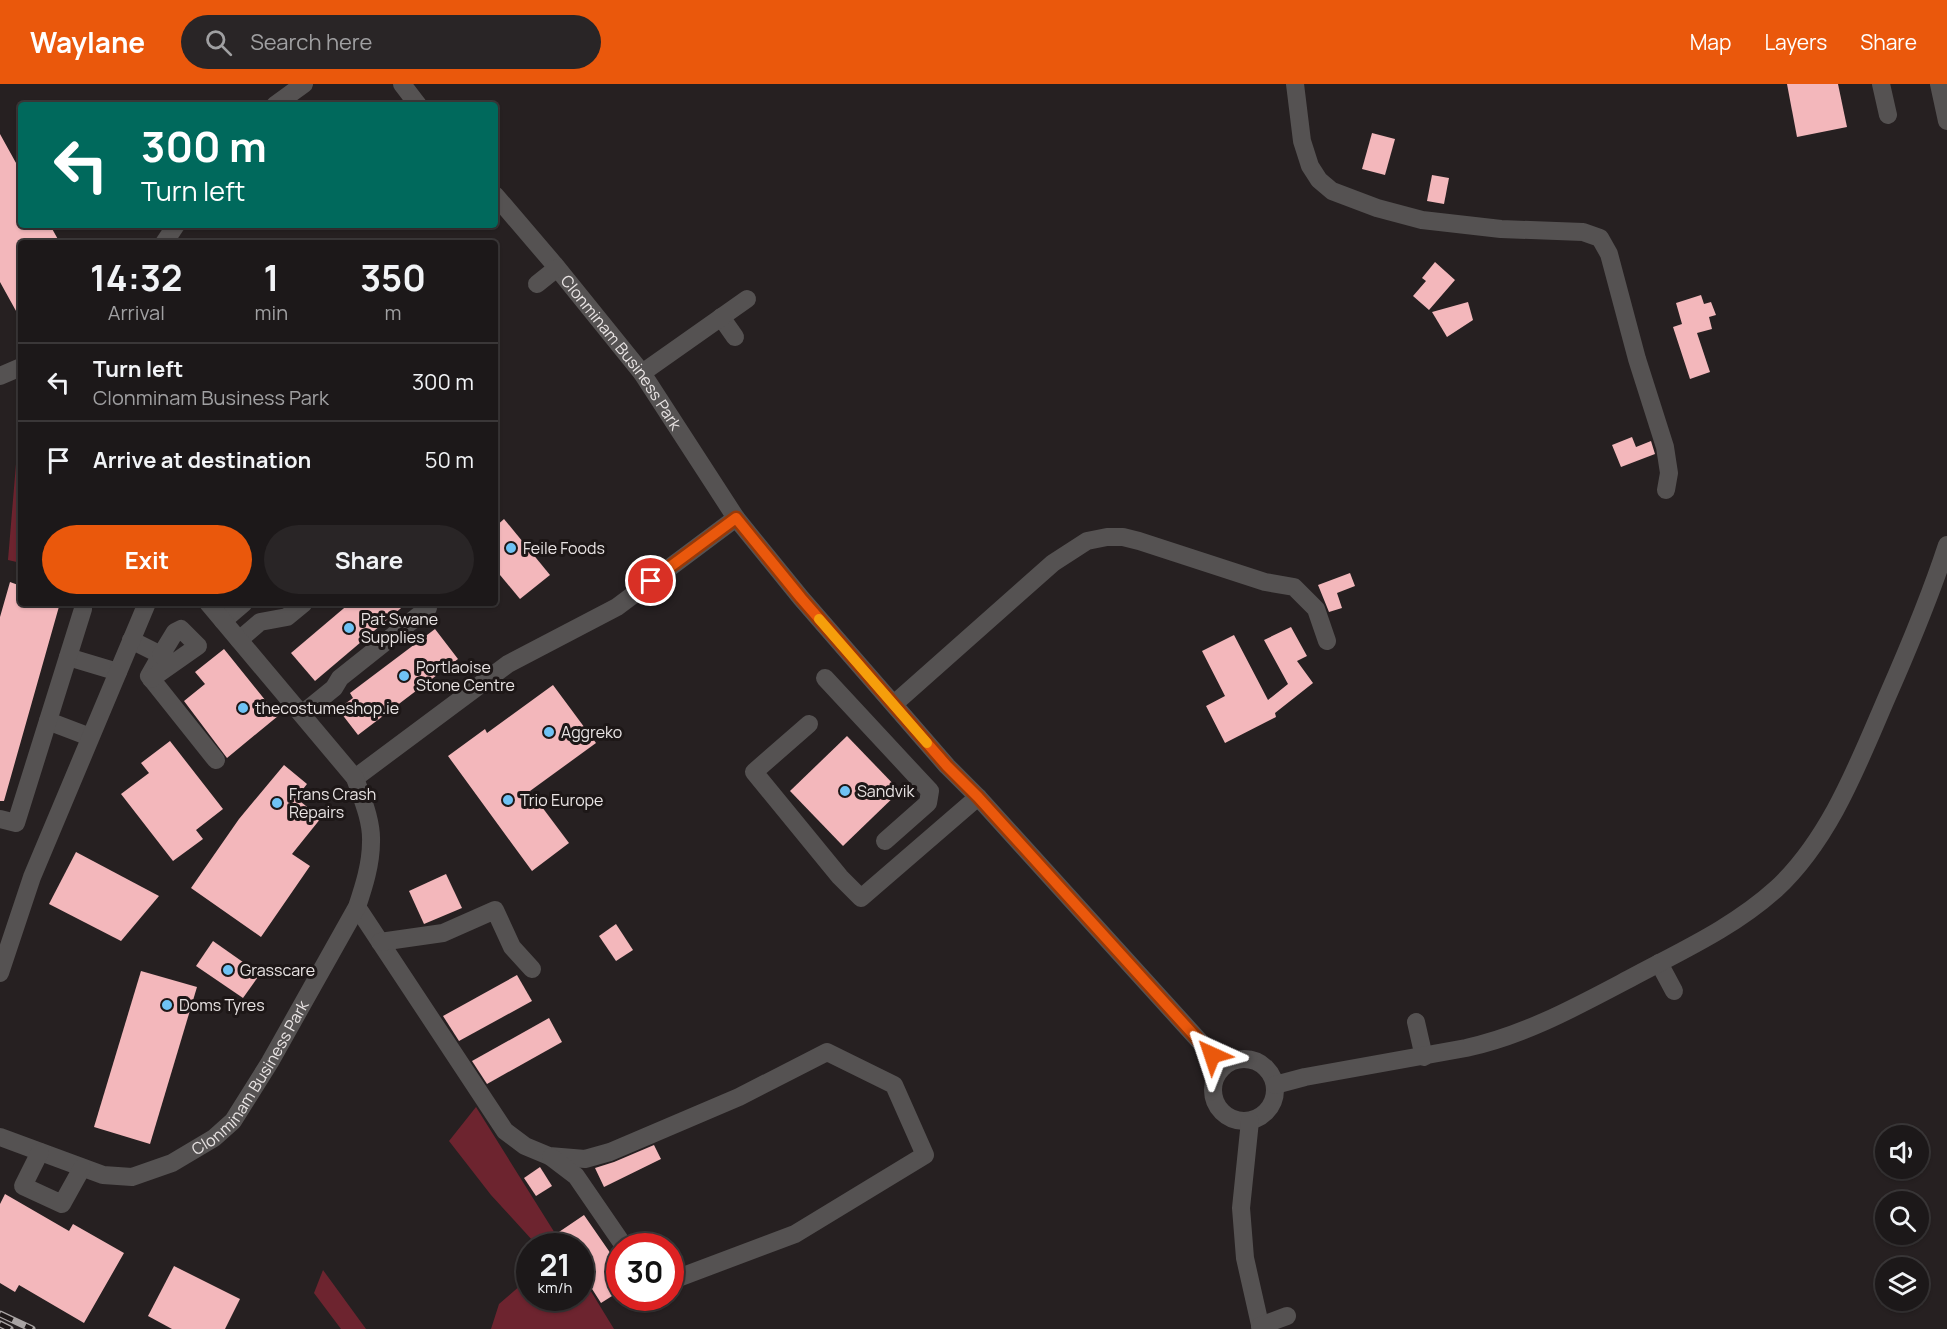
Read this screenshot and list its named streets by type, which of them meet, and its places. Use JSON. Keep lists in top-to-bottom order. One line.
{"streets":{"street":["Clonminam Business Park"]},"places":["Feile Foods","Pat Swane Supplies","Portlaoise Stone Centre","thecostumeshop.ie","Aggreko","Sandvik","Trio Europe","Frans Crash Repairs","Grasscare","Doms Tyres"],"page":{"header":"Waylane","search":"Search here","nav":["Map","Layers","Share"],"turn":["300 m","Turn left"],"eta":["14:32","Arrival","1","min","350","m"],"list":[{"name":"Turn left","note":"Clonminam Business Park","value":"300 m"},{"name":"Arrive at destination","value":"50 m"}],"buttons":["Exit","Share"],"speed":"21 km/h","limit":"30"}}
